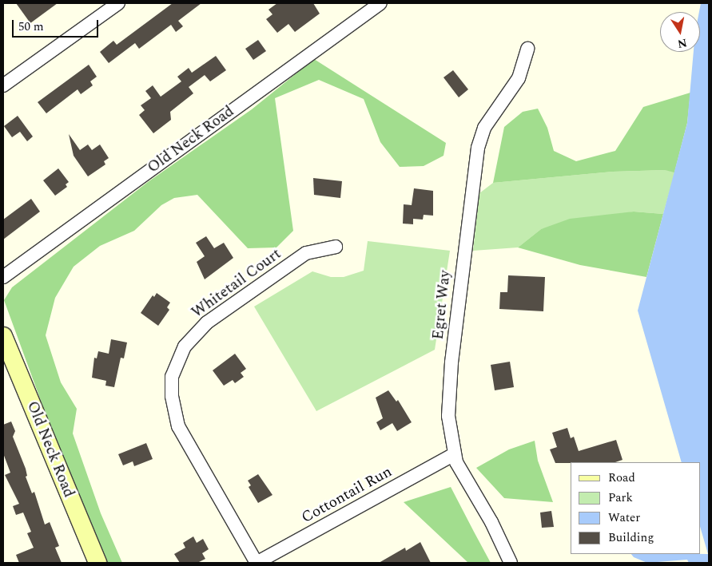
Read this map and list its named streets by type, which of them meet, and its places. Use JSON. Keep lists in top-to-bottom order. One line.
{"streets":{"street":["Old Neck Road","Whitetail Court","Egret Way","Cottontail Run"]},"crossings":[["Whitetail Court","Cottontail Run"],["Egret Way","Cottontail Run"]],"legend":["Road","Park","Water","Building"],"scale_bar":"50 m","north":"bottom"}
